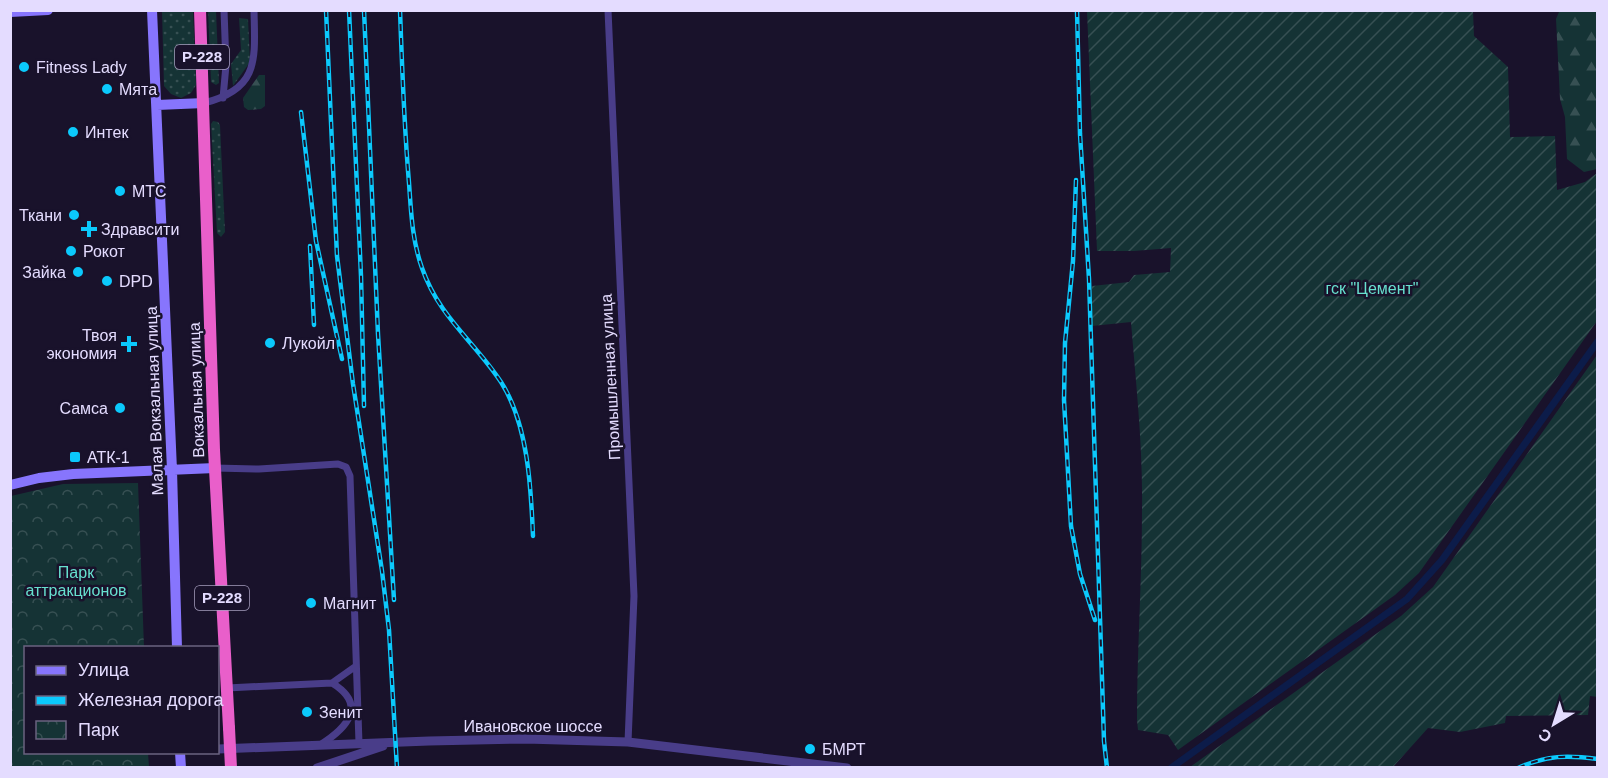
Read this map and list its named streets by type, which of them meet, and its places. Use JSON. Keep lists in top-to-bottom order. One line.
{"streets":{"highway":["Р-228","Вокзальная улица"],"main road":["Малая Вокзальная улица"],"street":["Промышленная улица","Ивановское шоссе"]},"crossings":[["Промышленная улица","Ивановское шоссе"]],"parks":["гск \"Цемент\"","Парк аттракционов"],"places":{"other":["Fitness Lady","Мята","Интек","МТС","Ткани","Рокот","Зайка","DPD","Лукойл","Самса","Магнит","Зенит","БМРТ"],"health":["Здравсити","Твоя экономия"],"transit":["АТК-1"]},"legend":["Улица","Железная дорога","Парк"],"north":"bottom left"}
